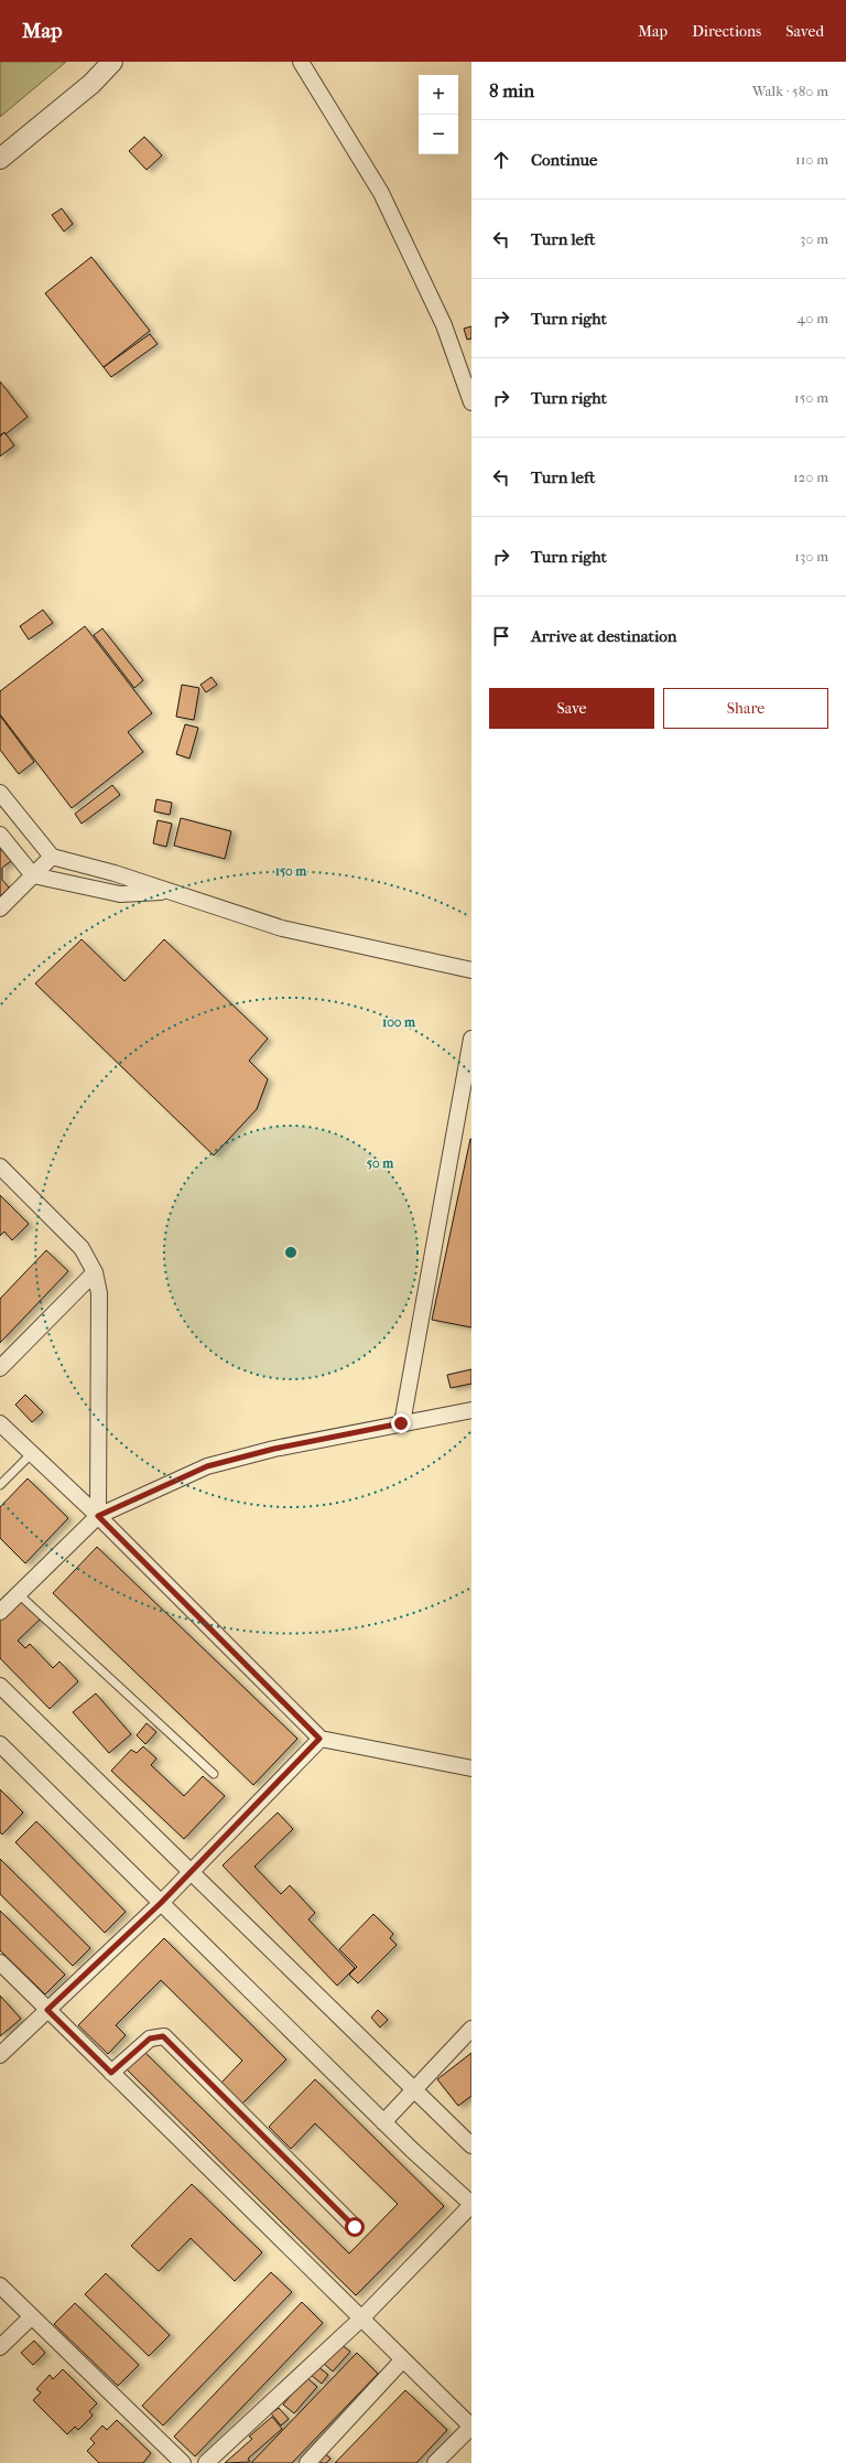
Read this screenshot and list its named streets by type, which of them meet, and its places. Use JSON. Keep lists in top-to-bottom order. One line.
{"page":{"header":"Map","nav":["Map","Directions","Saved"],"heading":["8 min","Walk · 580 m"],"map_buttons":["+","−"],"list":[["Continue","110 m"],["Turn left","30 m"],["Turn right","40 m"],["Turn right","150 m"],["Turn left","120 m"],["Turn right","130 m"],"Arrive at destination"],"buttons":["Save","Share"]},"rings":["150 m","100 m","50 m"]}
